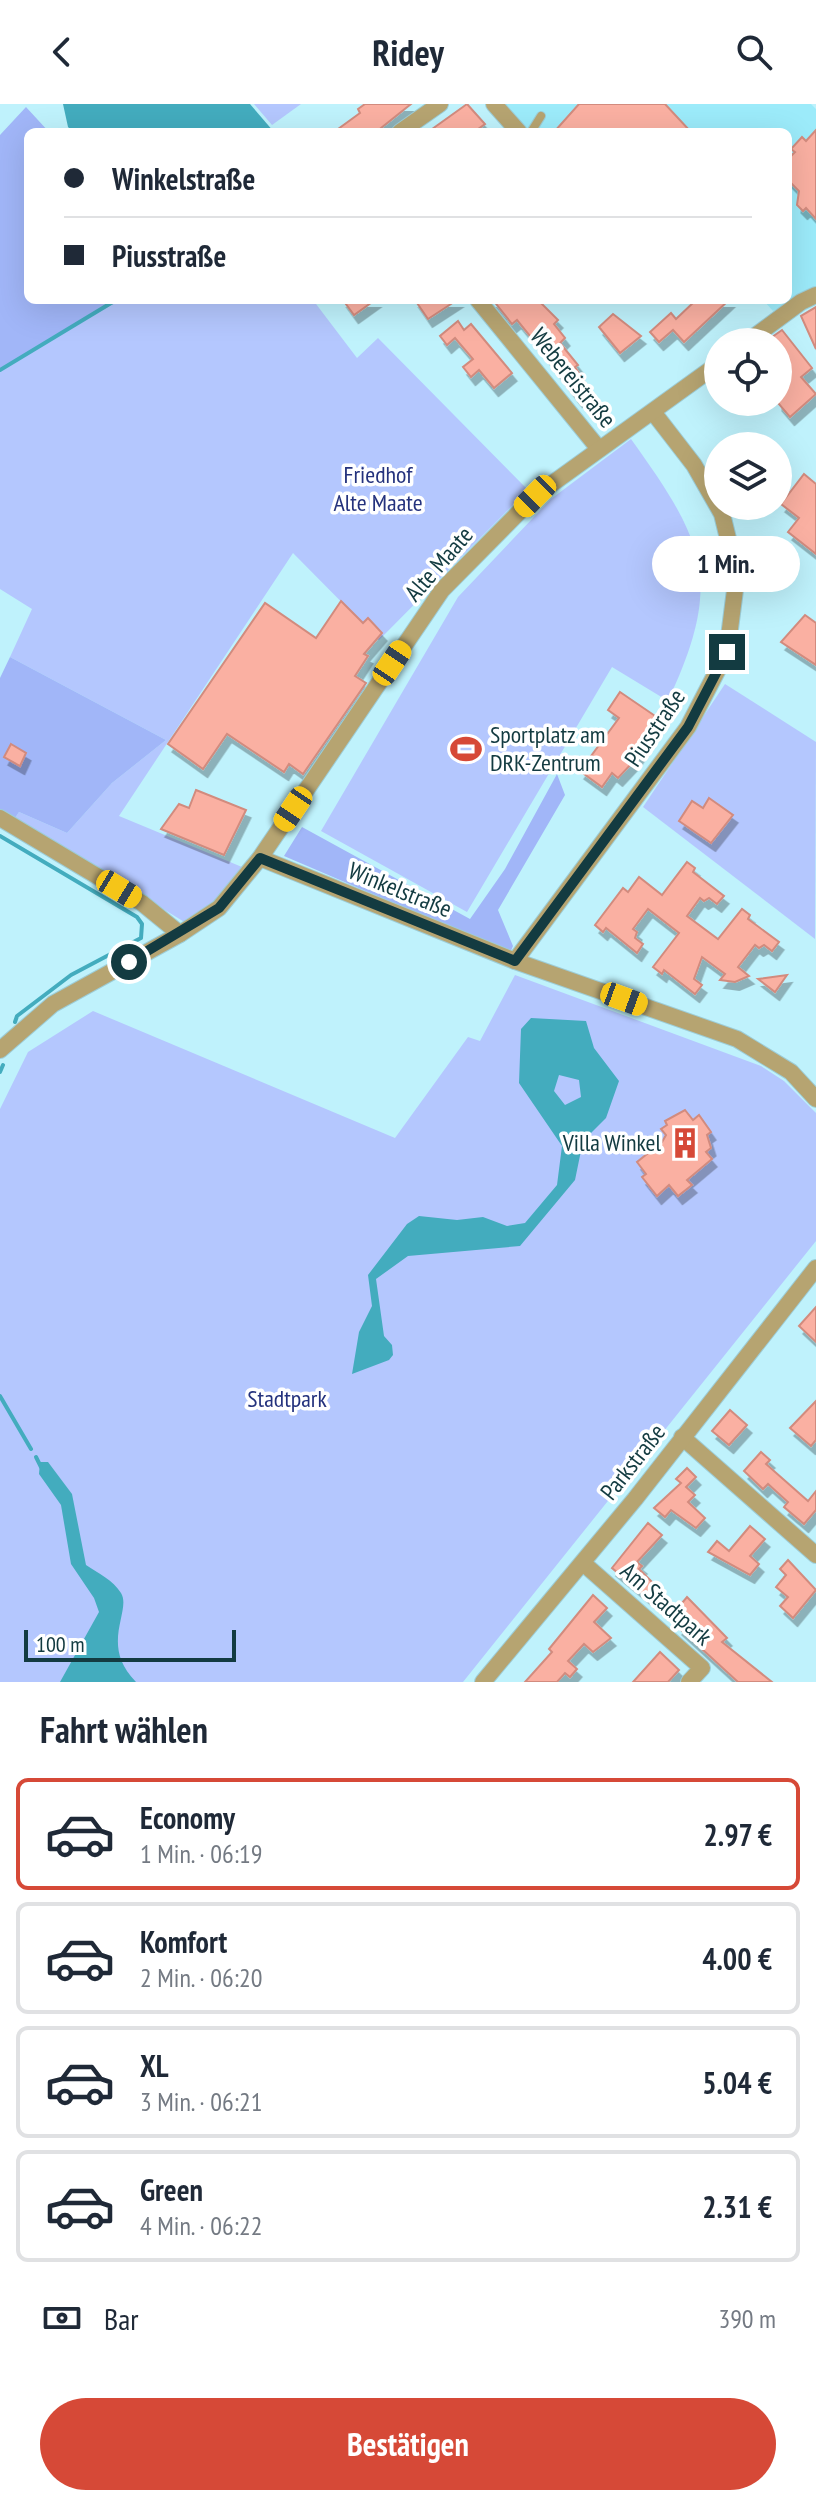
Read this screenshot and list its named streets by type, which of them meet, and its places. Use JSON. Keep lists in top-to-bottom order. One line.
{"streets":{"street":["Webereistraße","Alte Maate","Piusstraße","Winkelstraße","Parkstraße","Am Stadtpark"]},"crossings":[["Webereistraße","Alte Maate"],["Alte Maate","Piusstraße"],["Alte Maate","Winkelstraße"],["Piusstraße","Winkelstraße"],["Parkstraße","Am Stadtpark"]],"parks":["Friedhof Alte Maate","Stadtpark"],"places":{"sports":["Sportplatz am DRK-Zentrum"],"building":["Villa Winkel"]},"scale_bar":"100 m","page":{"header":"Ridey","banner":["Winkelstraße","Piusstraße"],"bubble":"1 Min.","scale":"100 m","heading":"Fahrt wählen","list":[{"name":"Economy","note":"1 Min. · 06:19","value":"2.97 €"},{"name":"Komfort","note":"2 Min. · 06:20","value":"4.00 €"},{"name":"XL","note":"3 Min. · 06:21","value":"5.04 €"},{"name":"Green","note":"4 Min. · 06:22","value":"2.31 €"}],"pay":["Bar","390 m"],"buttons":"Bestätigen"}}
